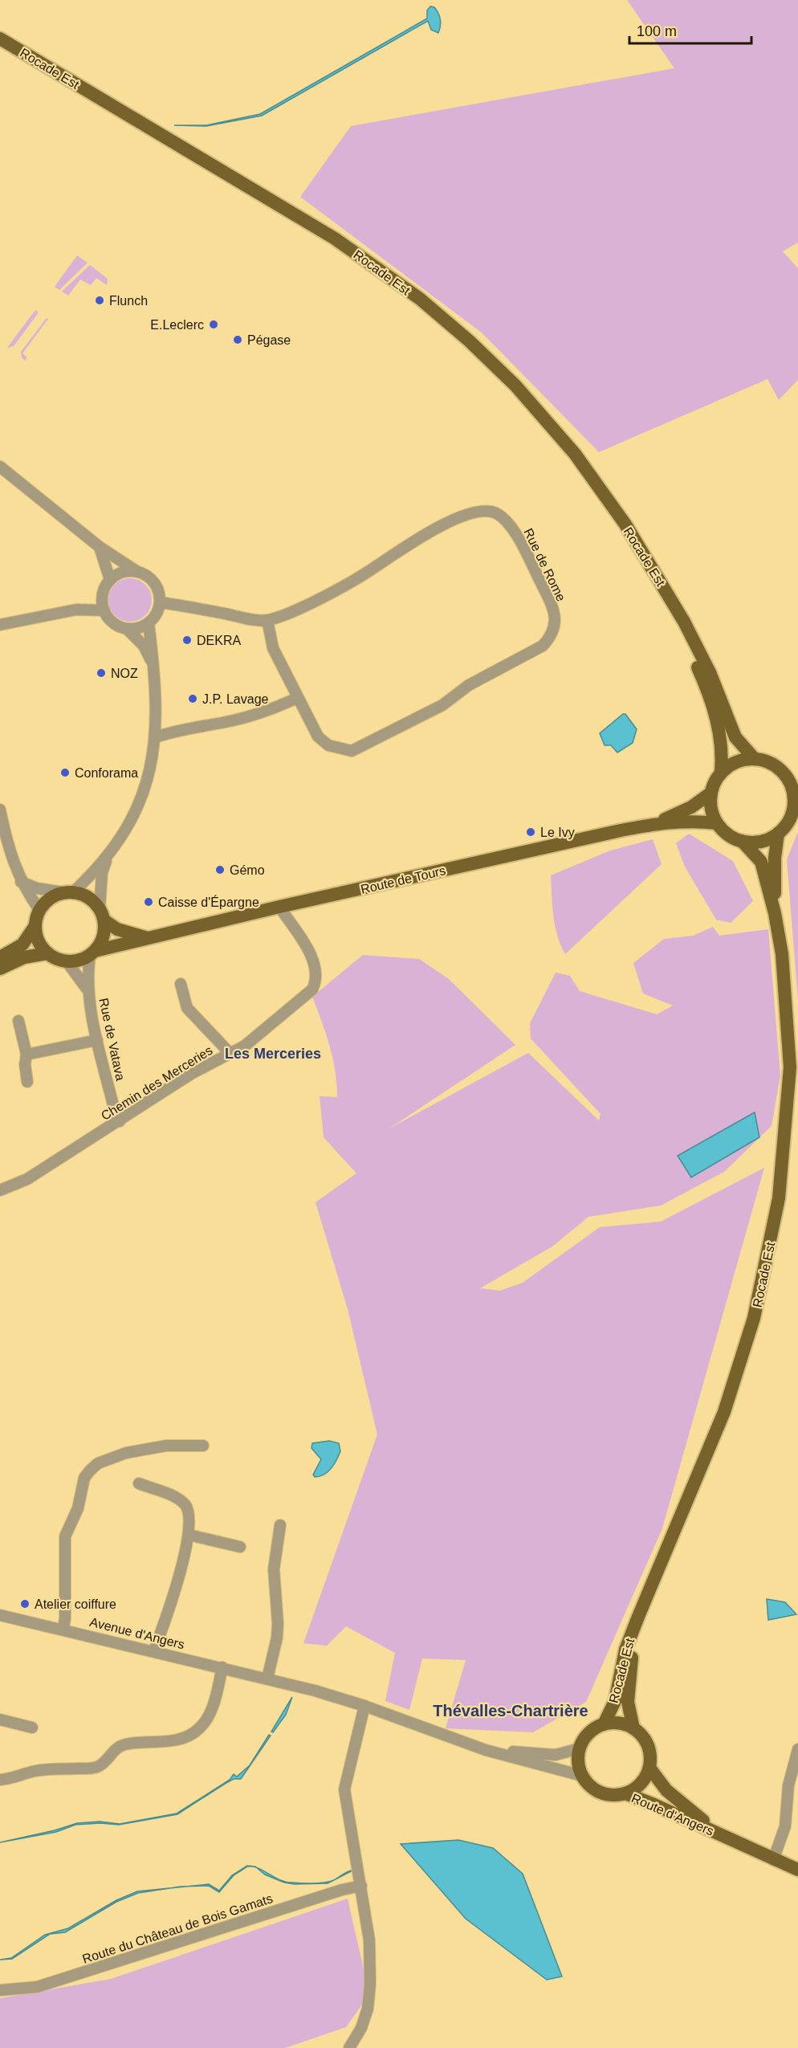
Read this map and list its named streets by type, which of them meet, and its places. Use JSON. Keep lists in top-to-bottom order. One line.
{"streets":{"main road":["Rocade Est","Route de Tours","Route d'Angers"],"street":["Rue de Rome","Rue de Vatava","Chemin des Merceries","Avenue d'Angers","Route du Château de Bois Gamats"]},"crossings":[["Rocade Est","Route de Tours"],["Rocade Est","Avenue d'Angers"],["Rocade Est","Route d'Angers"],["Route de Tours","Rue de Vatava"],["Route de Tours","Chemin des Merceries"],["Rue de Vatava","Chemin des Merceries"],["Avenue d'Angers","Route d'Angers"]],"districts":["Les Merceries","Thévalles-Chartrière"],"places":["Flunch","E.Leclerc","Pégase","DEKRA","NOZ","J.P. Lavage","Conforama","Le Ivy","Gémo","Caisse d'Épargne","Atelier coiffure"],"scale_bar":"100 m"}
